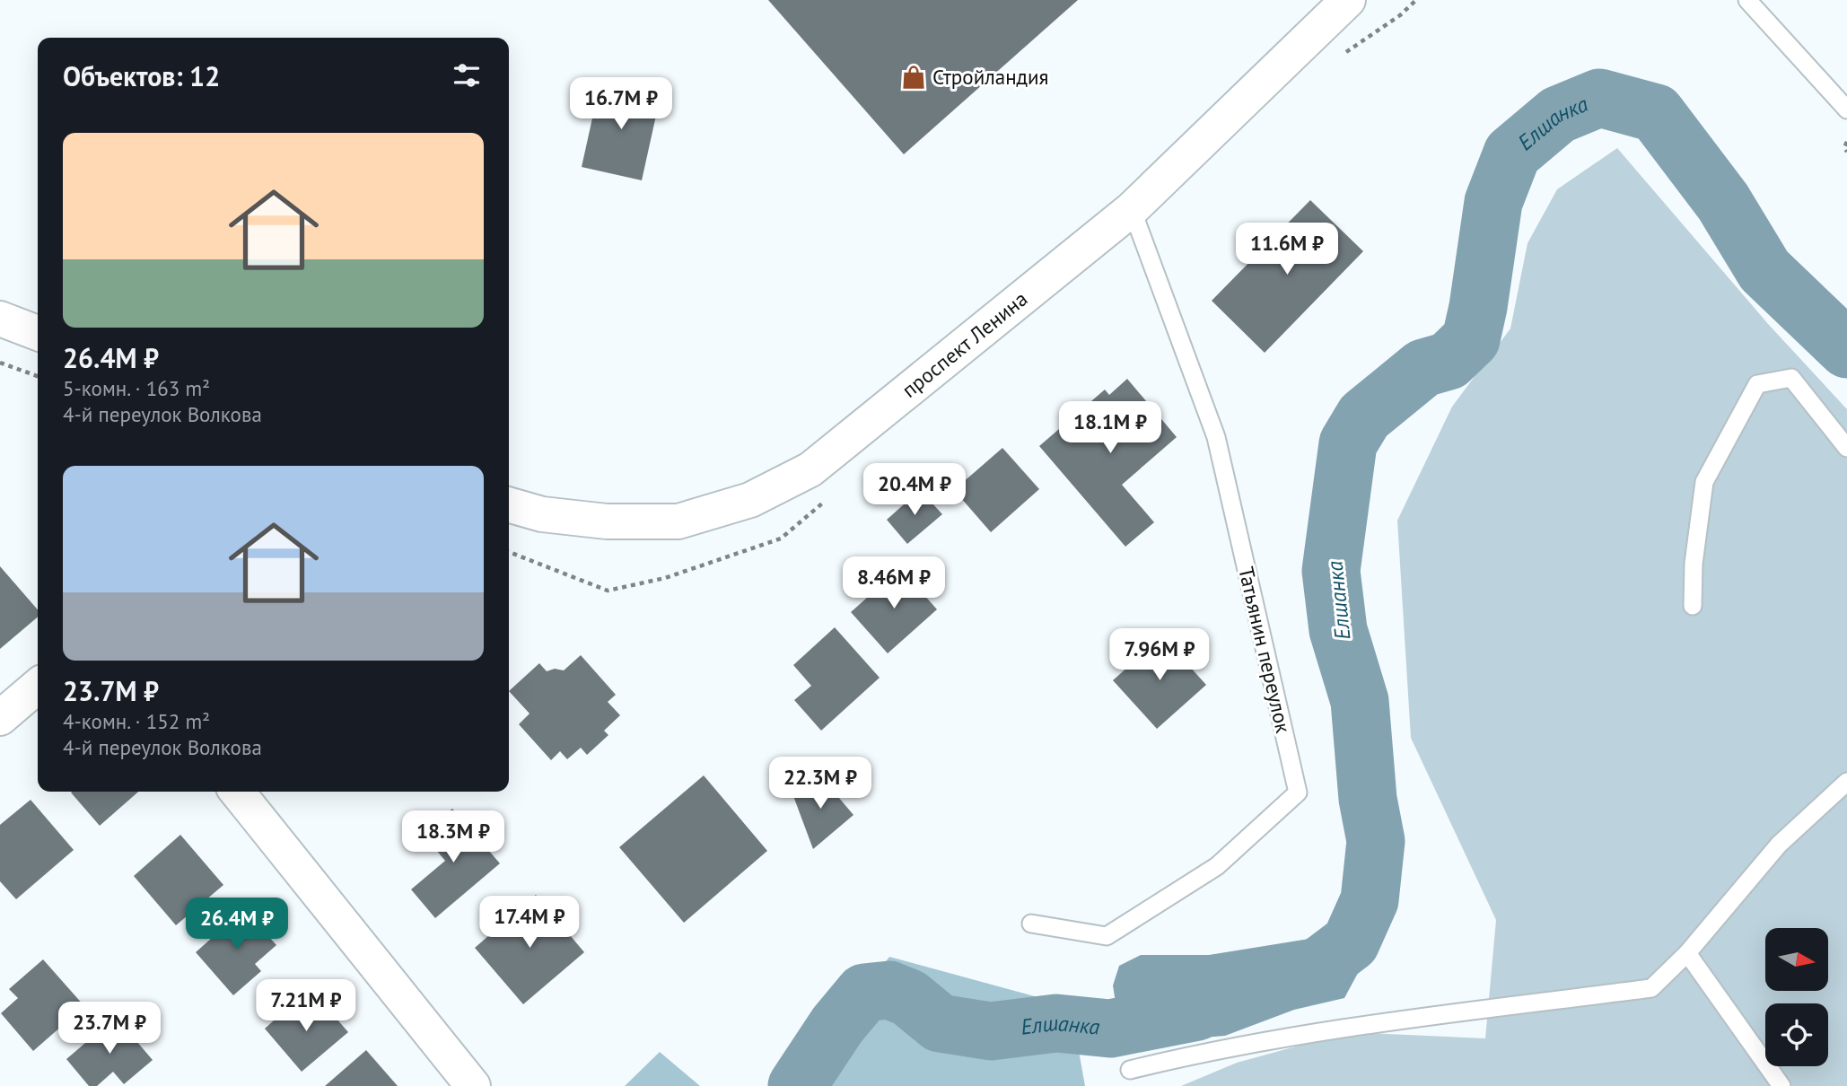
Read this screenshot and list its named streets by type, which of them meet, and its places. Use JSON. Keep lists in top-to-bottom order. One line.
{"streets":{"street":["проспект Ленина"],"lane":["Татьянин переулок"]},"crossings":[["проспект Ленина","Татьянин переулок"]],"water":["Елшанка"],"places":{"shop":["Стройландия"]},"north":"right","page":{"heading":"Объектов: 12","price":["16.7M ₽","11.6M ₽","18.1M ₽","20.4M ₽","8.46M ₽","7.96M ₽","22.3M ₽","18.3M ₽","17.4M ₽","26.4M ₽","7.21M ₽","23.7M ₽"],"list":[{"name":"26.4M ₽","note":"5-комн. · 163 m² · 4-й переулок Волкова"},{"name":"23.7M ₽","note":"4-комн. · 152 m² · 4-й переулок Волкова"}]}}
